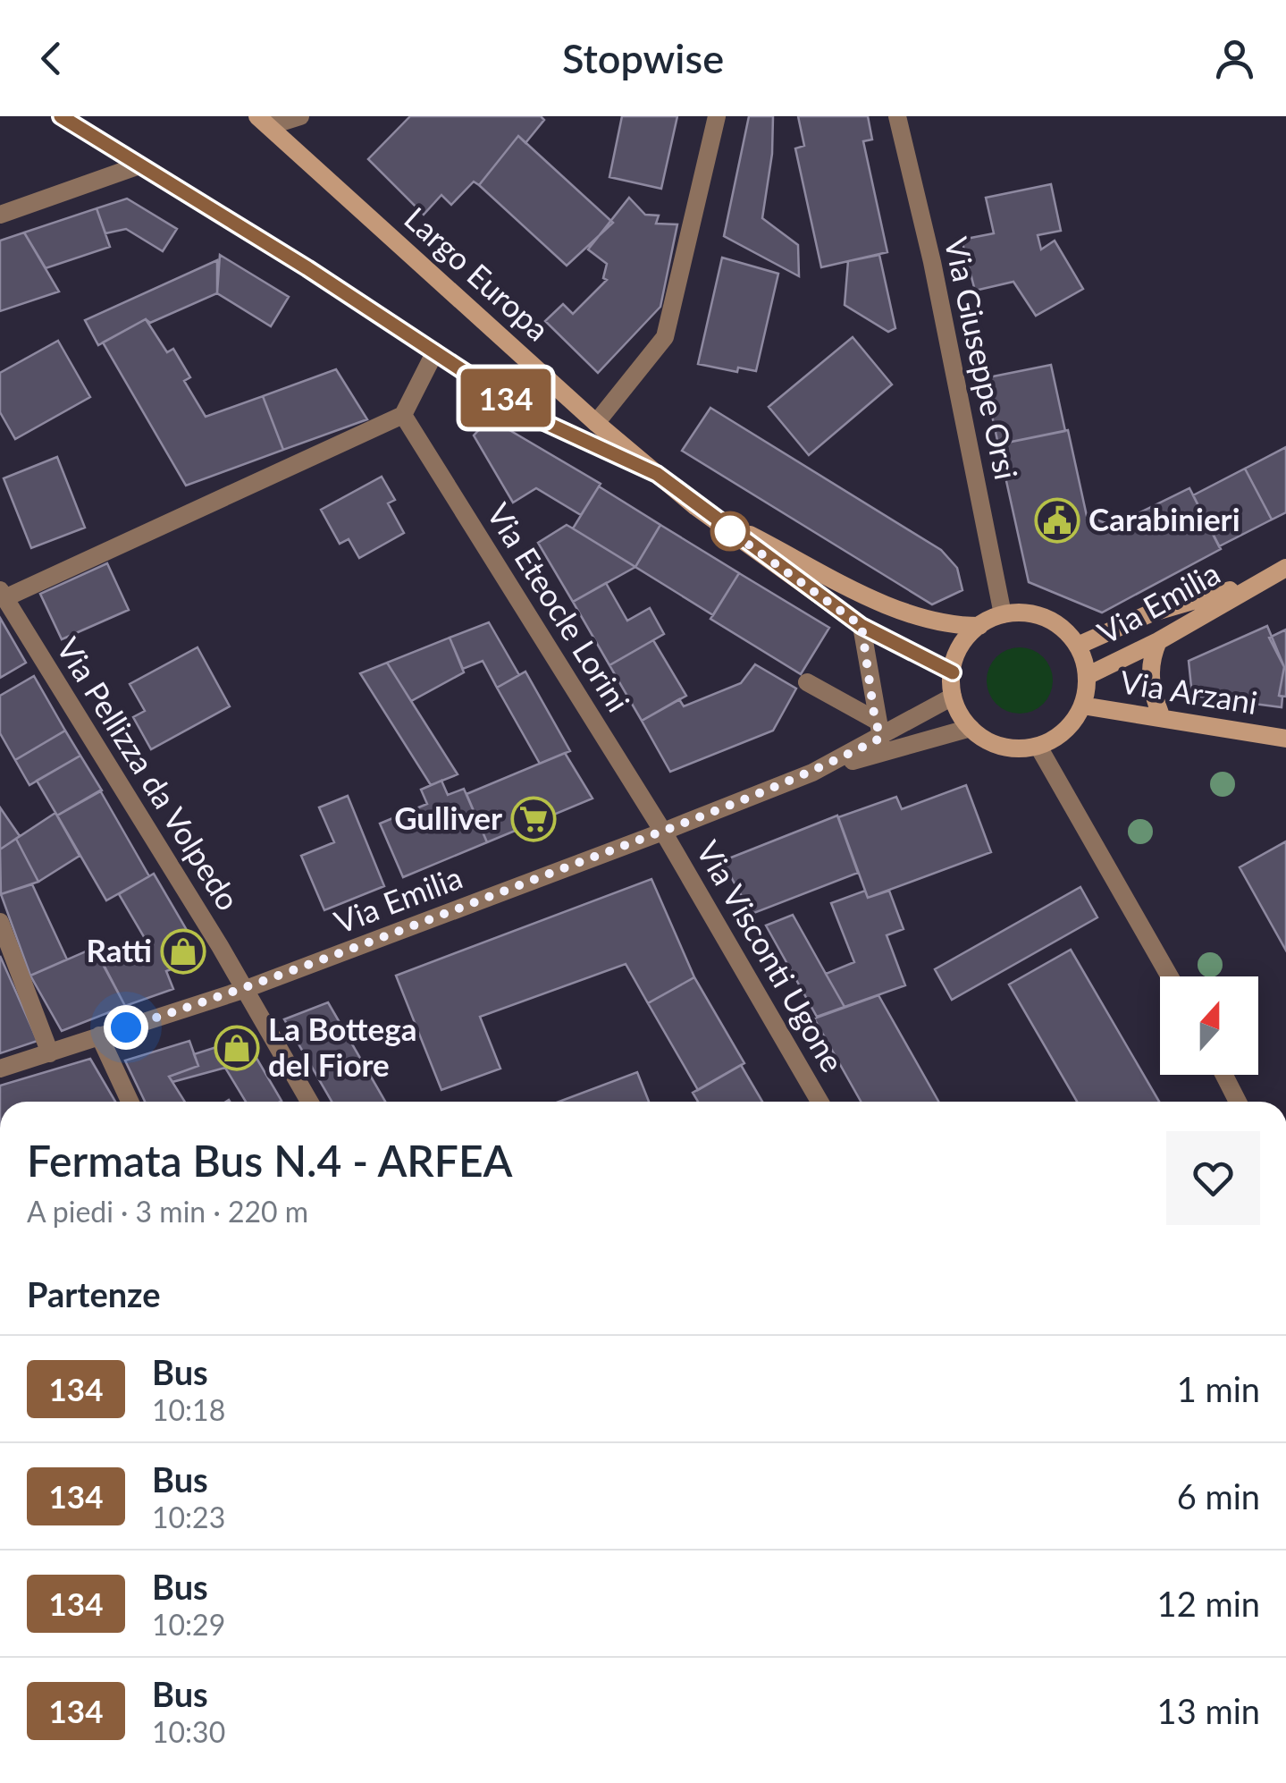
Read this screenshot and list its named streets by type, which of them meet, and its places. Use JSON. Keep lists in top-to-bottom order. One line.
{"streets":{"street":["Largo Europa","Via Giuseppe Orsi","Via Emilia","Via Eteocle Lorini","Via Arzani","Via Pellizza da Volpedo","Via Visconti Ugone"]},"crossings":[["Largo Europa","Via Giuseppe Orsi"],["Largo Europa","Via Emilia"],["Largo Europa","Via Arzani"],["Via Giuseppe Orsi","Via Emilia"],["Via Giuseppe Orsi","Via Arzani"],["Via Emilia","Via Eteocle Lorini"],["Via Emilia","Via Arzani"],["Via Emilia","Via Pellizza da Volpedo"],["Via Emilia","Via Visconti Ugone"],["Via Eteocle Lorini","Via Visconti Ugone"]],"places":{"public building":["Carabinieri"],"supermarket":["Gulliver"],"shop":["Ratti","La Bottega del Fiore"]},"lines":["bus line 134"],"north":"top","page":{"header":"Stopwise","on_map":"134","heading":[["Fermata Bus N.4 - ARFEA","A piedi · 3 min · 220 m"],"Partenze"],"list":[{"mark":"134","name":"Bus","note":"10:18","value":"1 min"},{"mark":"134","name":"Bus","note":"10:23","value":"6 min"},{"mark":"134","name":"Bus","note":"10:29","value":"12 min"},{"mark":"134","name":"Bus","note":"10:30","value":"13 min"}]}}
